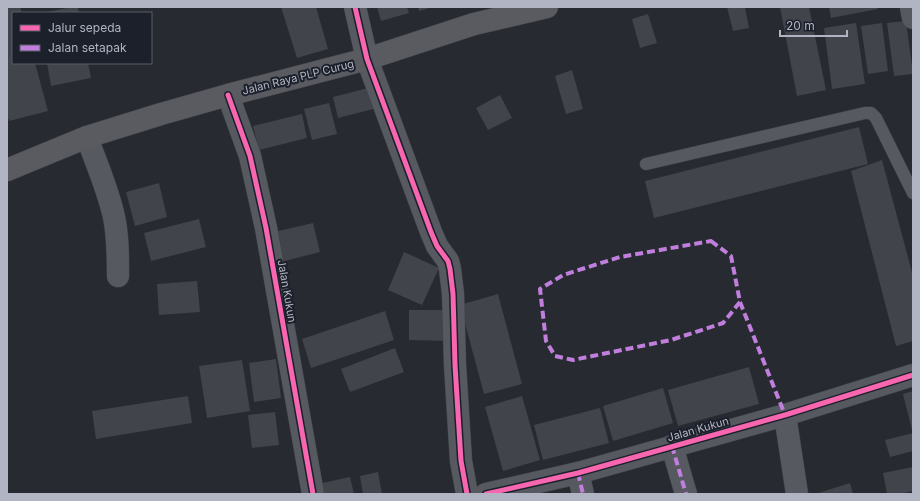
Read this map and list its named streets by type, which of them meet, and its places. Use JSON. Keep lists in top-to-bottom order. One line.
{"streets":{"main road":["Jalan Raya PLP Curug"],"street":["Jalan Kukun"]},"crossings":[["Jalan Raya PLP Curug","Jalan Kukun"]],"legend":["Jalur sepeda","Jalan setapak"],"scale_bar":"20 m"}
